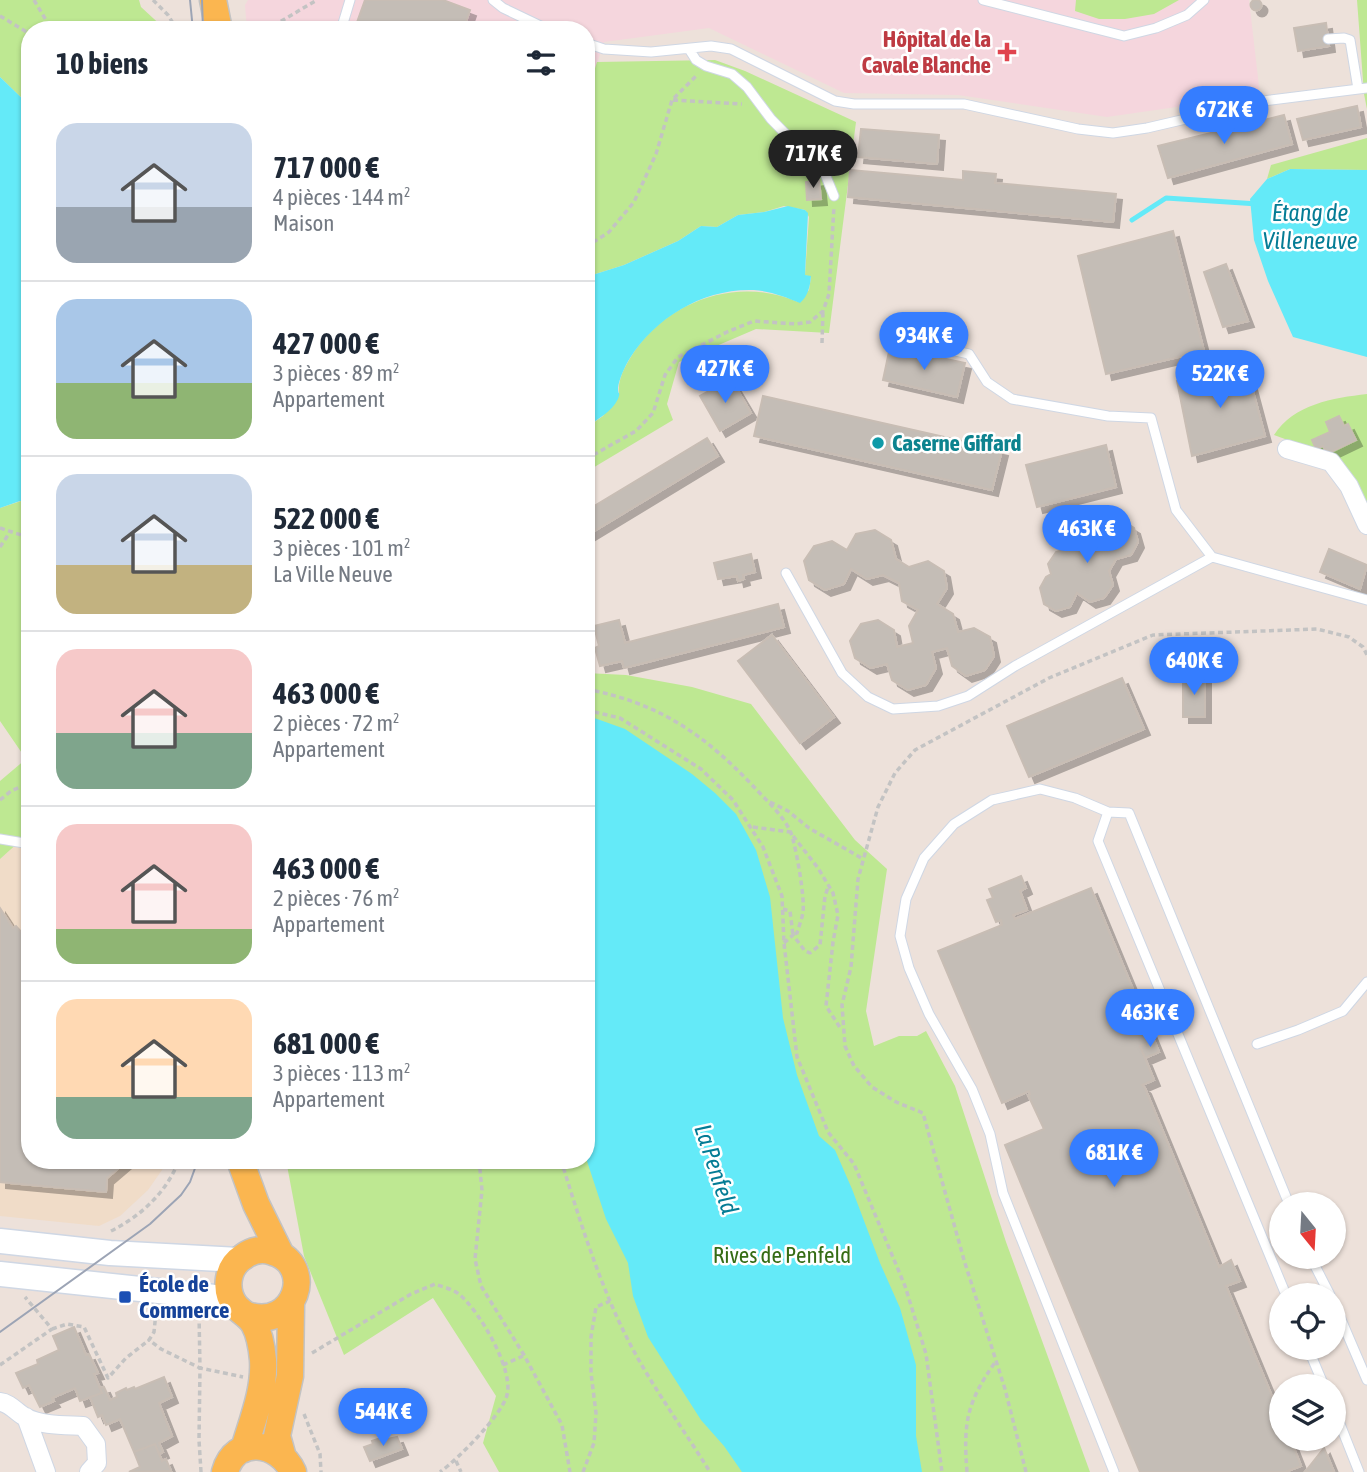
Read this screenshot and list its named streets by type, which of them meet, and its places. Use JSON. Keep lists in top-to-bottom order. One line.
{"water":["Étang de Villeneuve","La Penfeld"],"parks":["Rives de Penfeld"],"places":{"health":["Hôpital de la Cavale Blanche"],"other":["Caserne Giffard"],"transit":["École de Commerce"]},"north":"bottom","page":{"heading":"10 biens","price":["672K €","717K €","934K €","427K €","522K €","463K €","640K €","463K €","681K €","544K €"],"list":[{"name":"717 000 €","note":"4 pièces · 144 m² · Maison"},{"name":"427 000 €","note":"3 pièces · 89 m² · Appartement"},{"name":"522 000 €","note":"3 pièces · 101 m² · La Ville Neuve"},{"name":"463 000 €","note":"2 pièces · 72 m² · Appartement"},{"name":"463 000 €","note":"2 pièces · 76 m² · Appartement"},{"name":"681 000 €","note":"3 pièces · 113 m² · Appartement"}]}}
